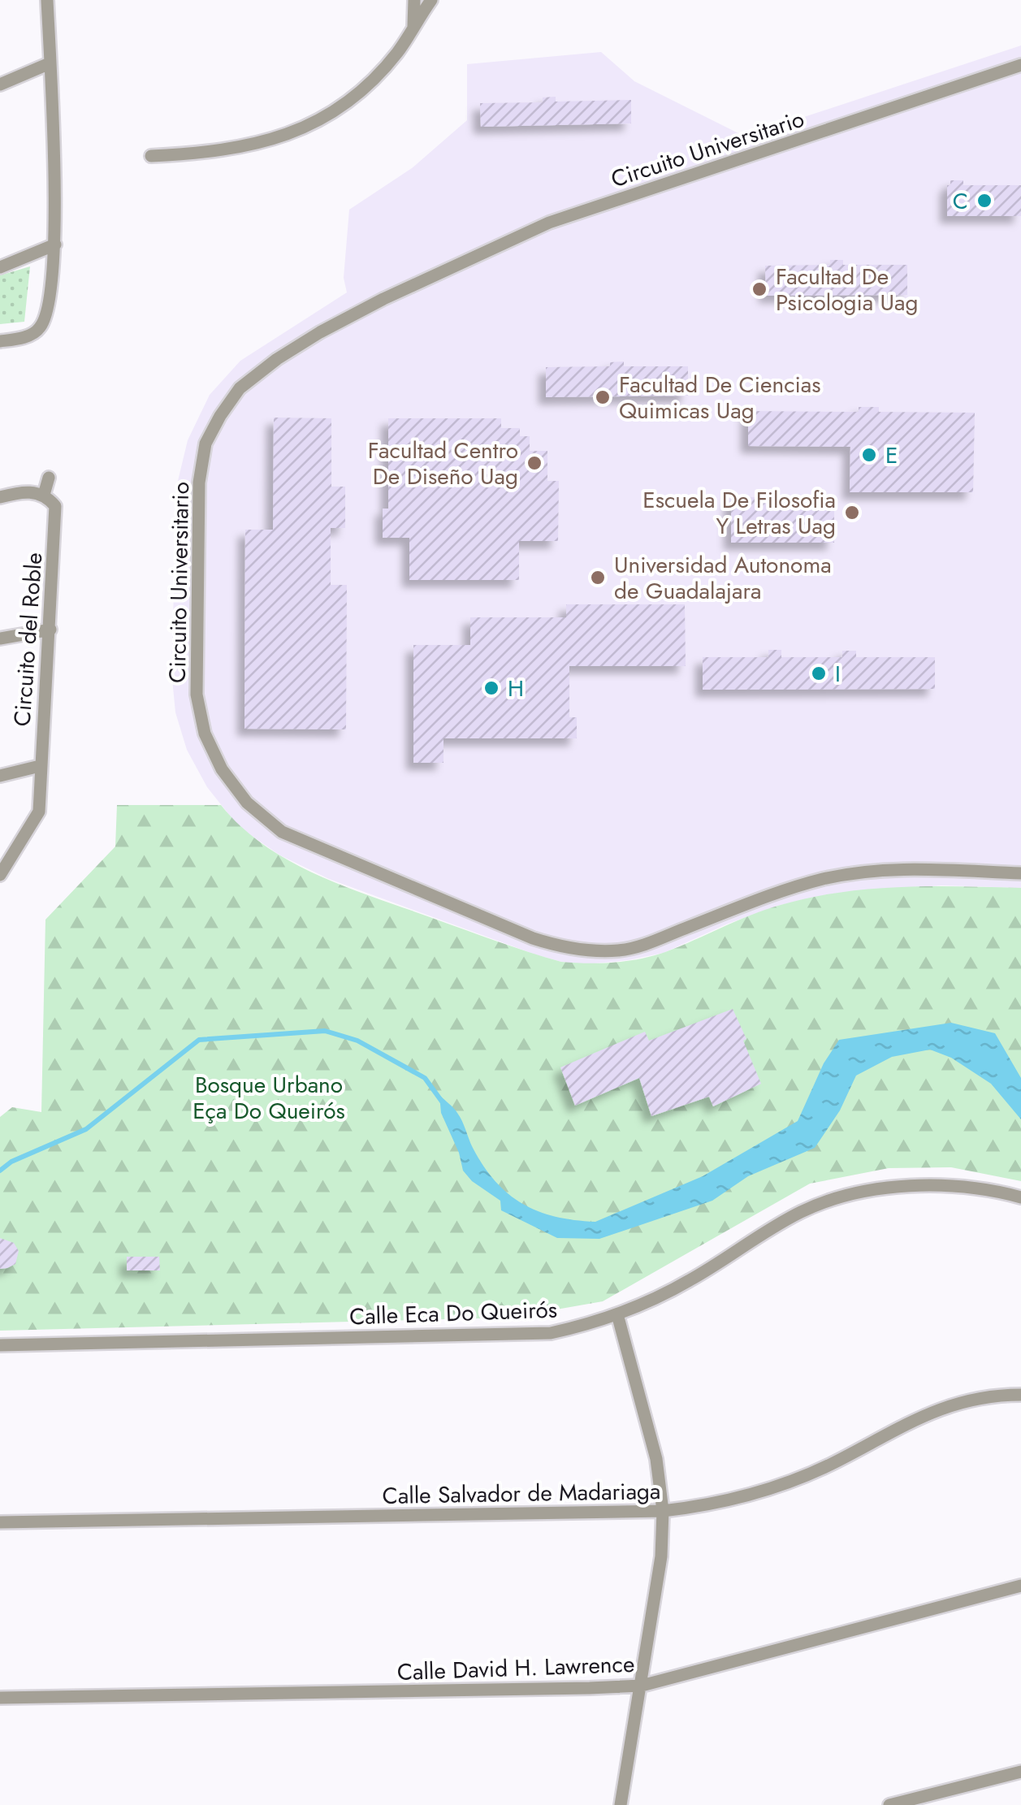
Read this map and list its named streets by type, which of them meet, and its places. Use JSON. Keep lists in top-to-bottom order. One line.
{"streets":{"street":["Circuito Universitario","Circuito del Roble","Calle Eca Do Queirós","Calle Salvador de Madariaga","Calle David H. Lawrence"]},"parks":["Bosque Urbano Eça Do Queirós"],"places":["C","Facultad De Psicologia Uag","Facultad De Ciencias Quimicas Uag","E","Facultad Centro De Diseño Uag","Escuela De Filosofia Y Letras Uag","Universidad Autonoma de Guadalajara","I","H"]}
